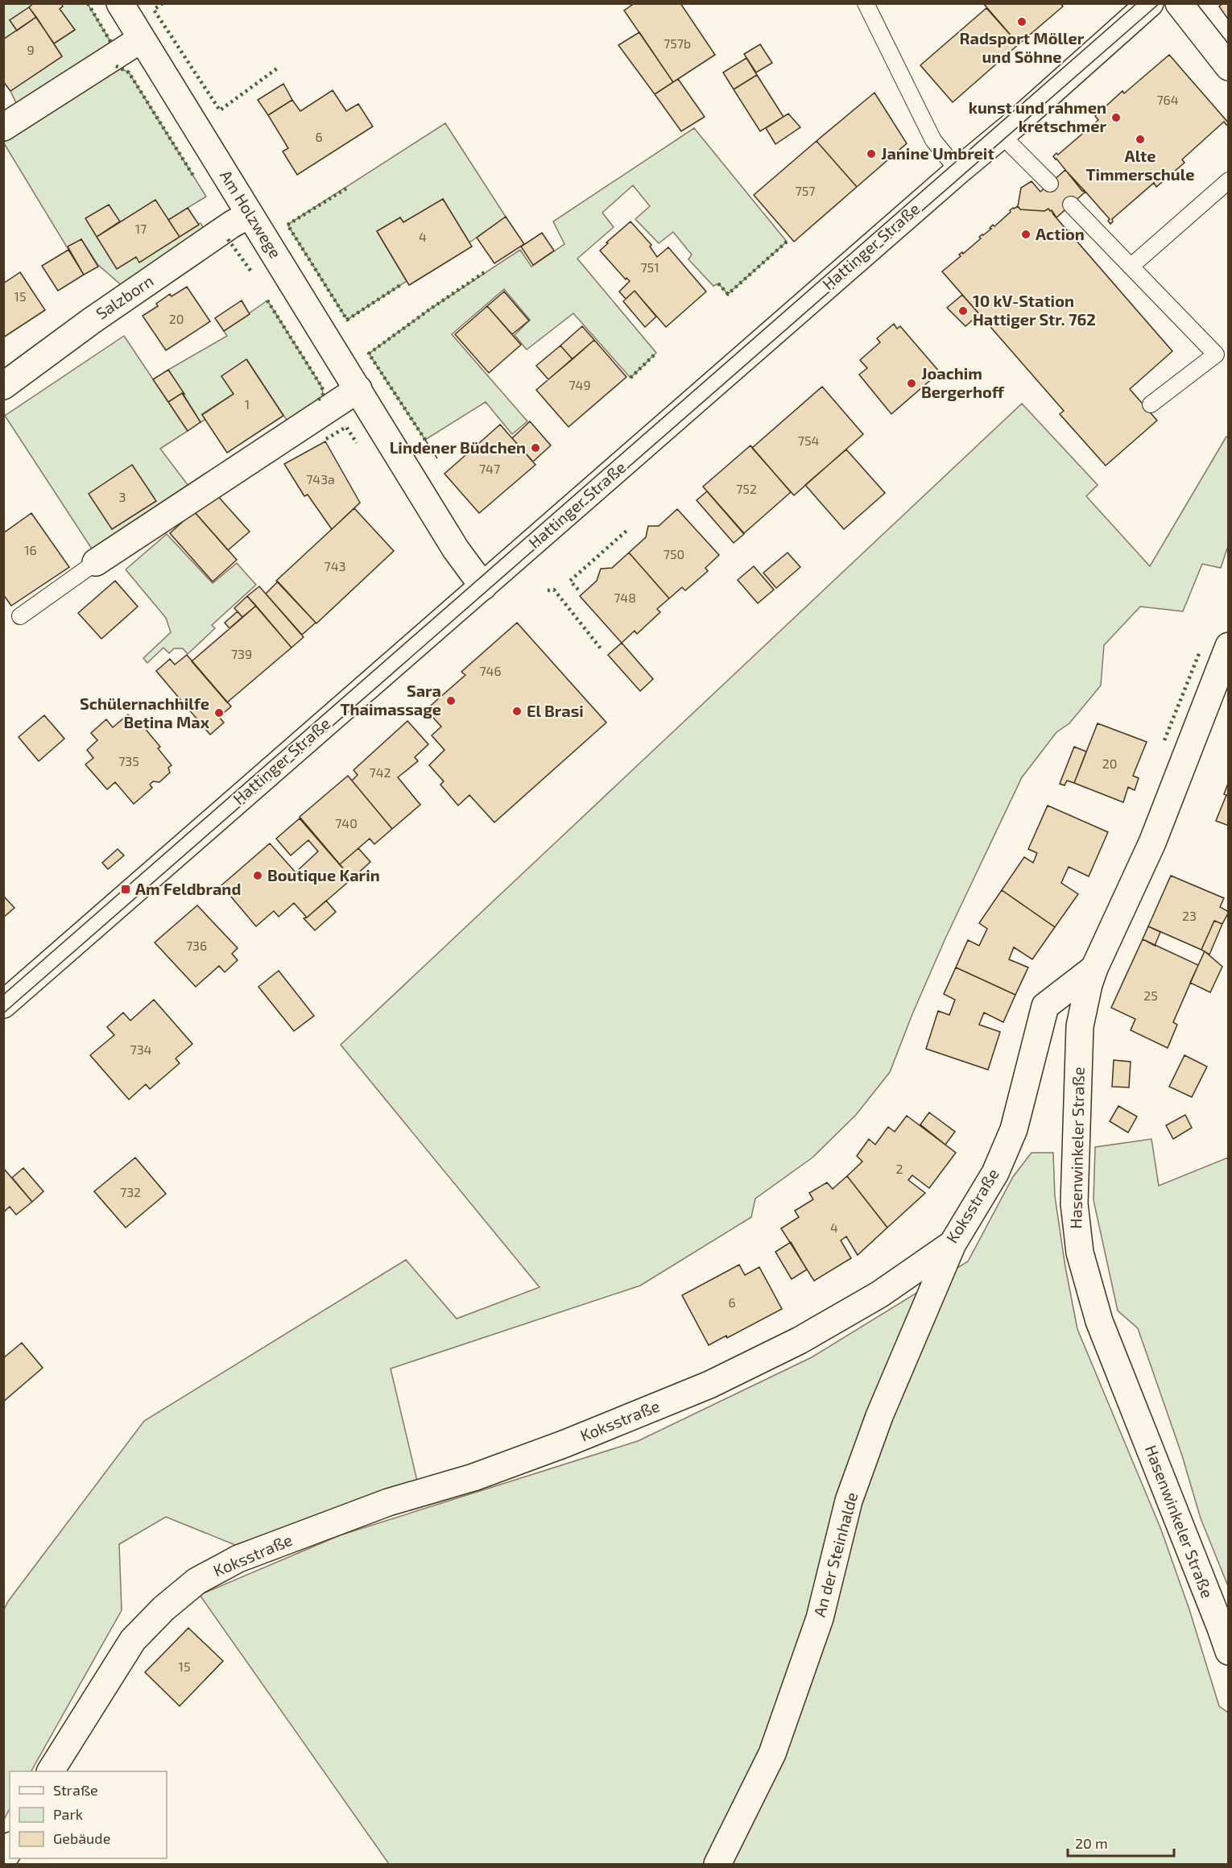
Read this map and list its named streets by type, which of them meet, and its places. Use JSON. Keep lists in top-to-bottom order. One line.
{"streets":{"street":["Am Holzwege","Hattinger Straße","Salzborn","Hasenwinkeler Straße","Koksstraße","An der Steinhalde"]},"crossings":[["Am Holzwege","Hattinger Straße"],["Am Holzwege","Salzborn"],["Hasenwinkeler Straße","Koksstraße"],["Koksstraße","An der Steinhalde"]],"places":{"other":["Radsport Möller und Söhne","kunst und rahmen kretschmer","Alte Timmerschule","Janine Umbreit","Action","10 kV-Station Hattiger Str. 762","Joachim Bergerhoff","Lindener Büdchen","Sara Thaimassage","El Brasi","Schülernachhilfe Betina Max","Boutique Karin"],"transit":["Am Feldbrand"]},"house_numbers":["757b","9","764","6","757","17","4","751","15","20","749","1","754","747","743a","752","3","16","750","743","748","739","746","735","20","742","740","23","736","25","734","2","732","4","6","15"],"legend":["Straße","Park","Gebäude"],"scale_bar":"20 m"}
